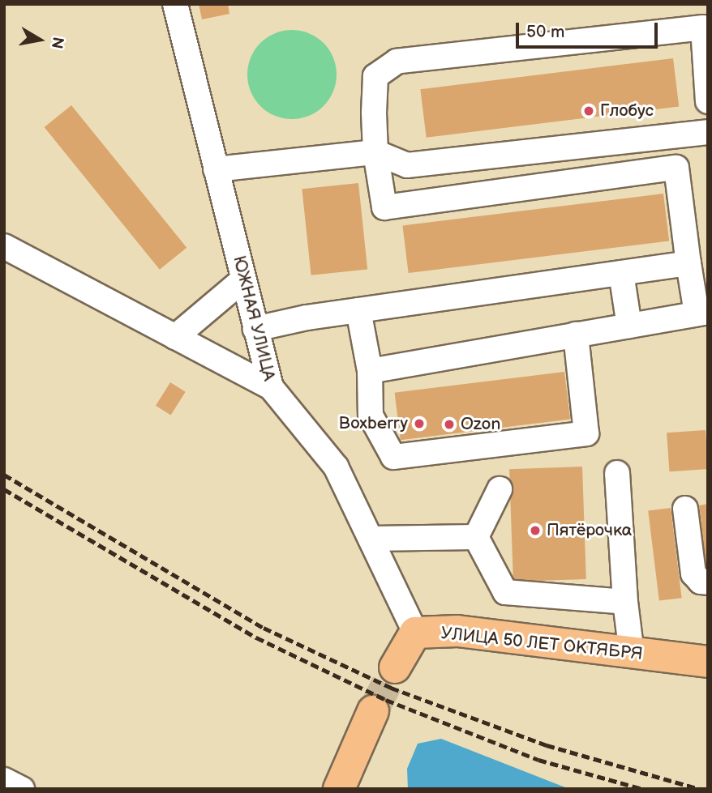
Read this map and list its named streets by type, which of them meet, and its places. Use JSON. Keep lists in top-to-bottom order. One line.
{"streets":{"main road":["УЛИЦА 50 ЛЕТ ОКТЯБРЯ"],"street":["ЮЖНАЯ УЛИЦА"]},"crossings":[["ЮЖНАЯ УЛИЦА","УЛИЦА 50 ЛЕТ ОКТЯБРЯ"]],"places":["Глобус","Boxberry","Ozon","Пятёрочка"],"scale_bar":"50 m","north":"right"}
